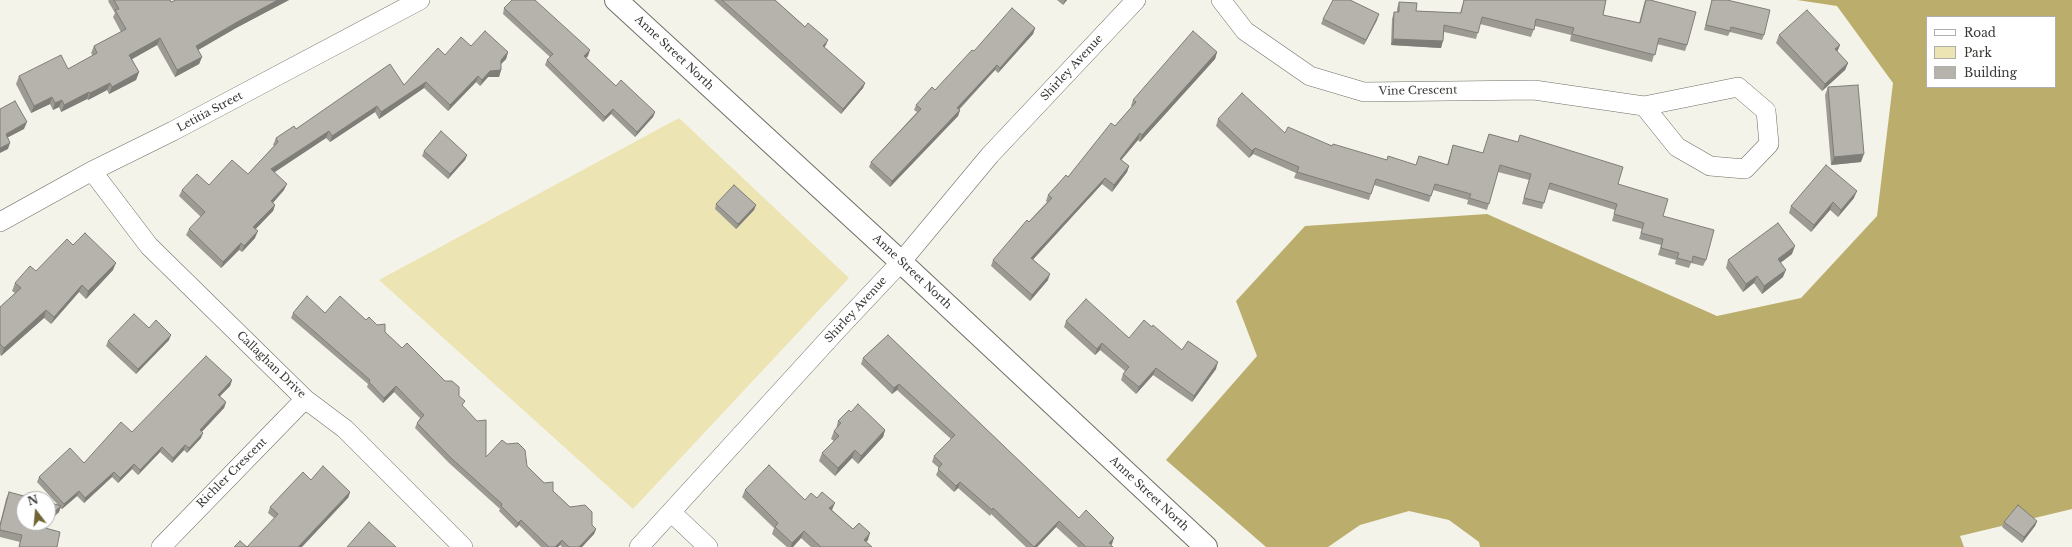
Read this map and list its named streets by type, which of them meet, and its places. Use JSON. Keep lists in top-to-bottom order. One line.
{"streets":{"street":["Anne Street North","Shirley Avenue","Vine Crescent","Letitia Street","Callaghan Drive","Richler Crescent"]},"crossings":[["Anne Street North","Shirley Avenue"],["Letitia Street","Callaghan Drive"],["Callaghan Drive","Richler Crescent"]],"legend":["Road","Park","Building"],"north":"top"}
